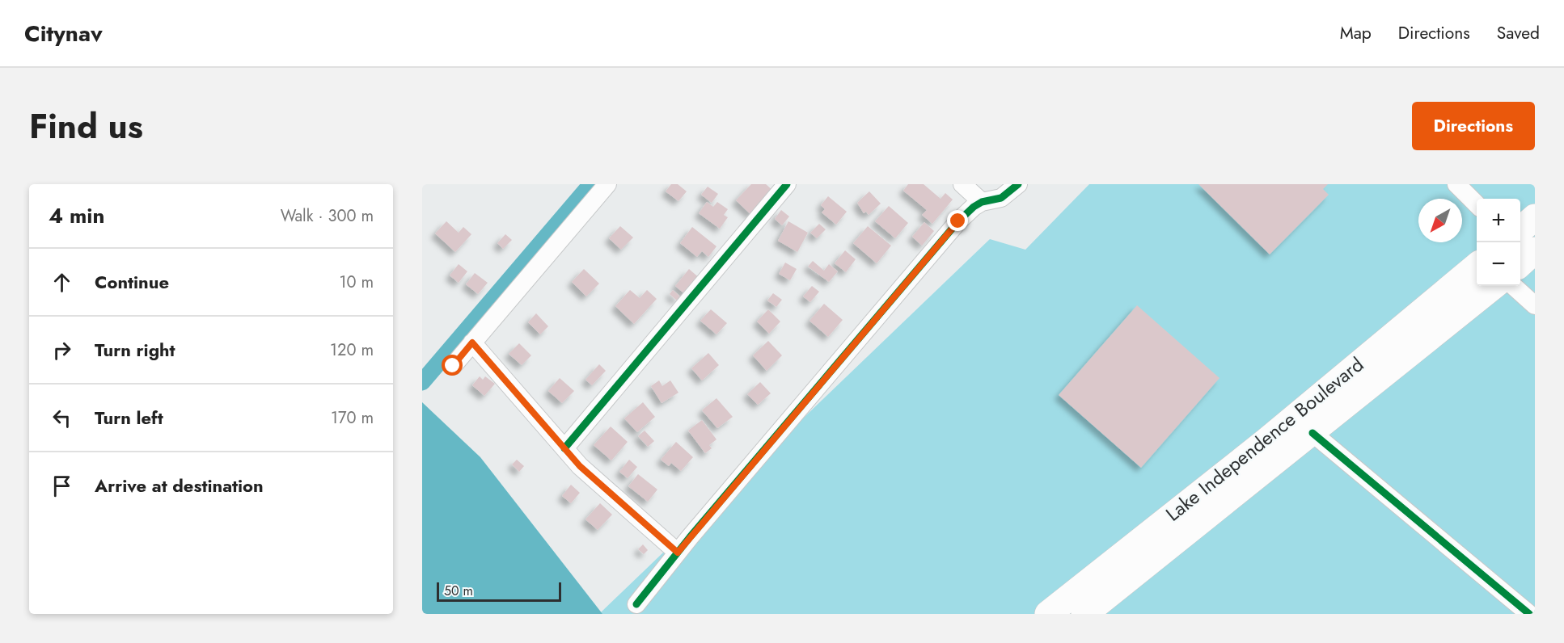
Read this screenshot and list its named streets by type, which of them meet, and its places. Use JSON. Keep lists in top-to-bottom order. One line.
{"streets":{"highway":["Lake Independence Boulevard"]},"scale_bar":"50 m","north":"bottom left","page":{"header":"Citynav","nav":["Map","Directions","Saved"],"title":"Find us","buttons":"Directions","heading":["4 min","Walk · 300 m"],"map_buttons":["+","−"],"list":[["Continue","10 m"],["Turn right","120 m"],["Turn left","170 m"],"Arrive at destination"],"scale":"50 m"}}
